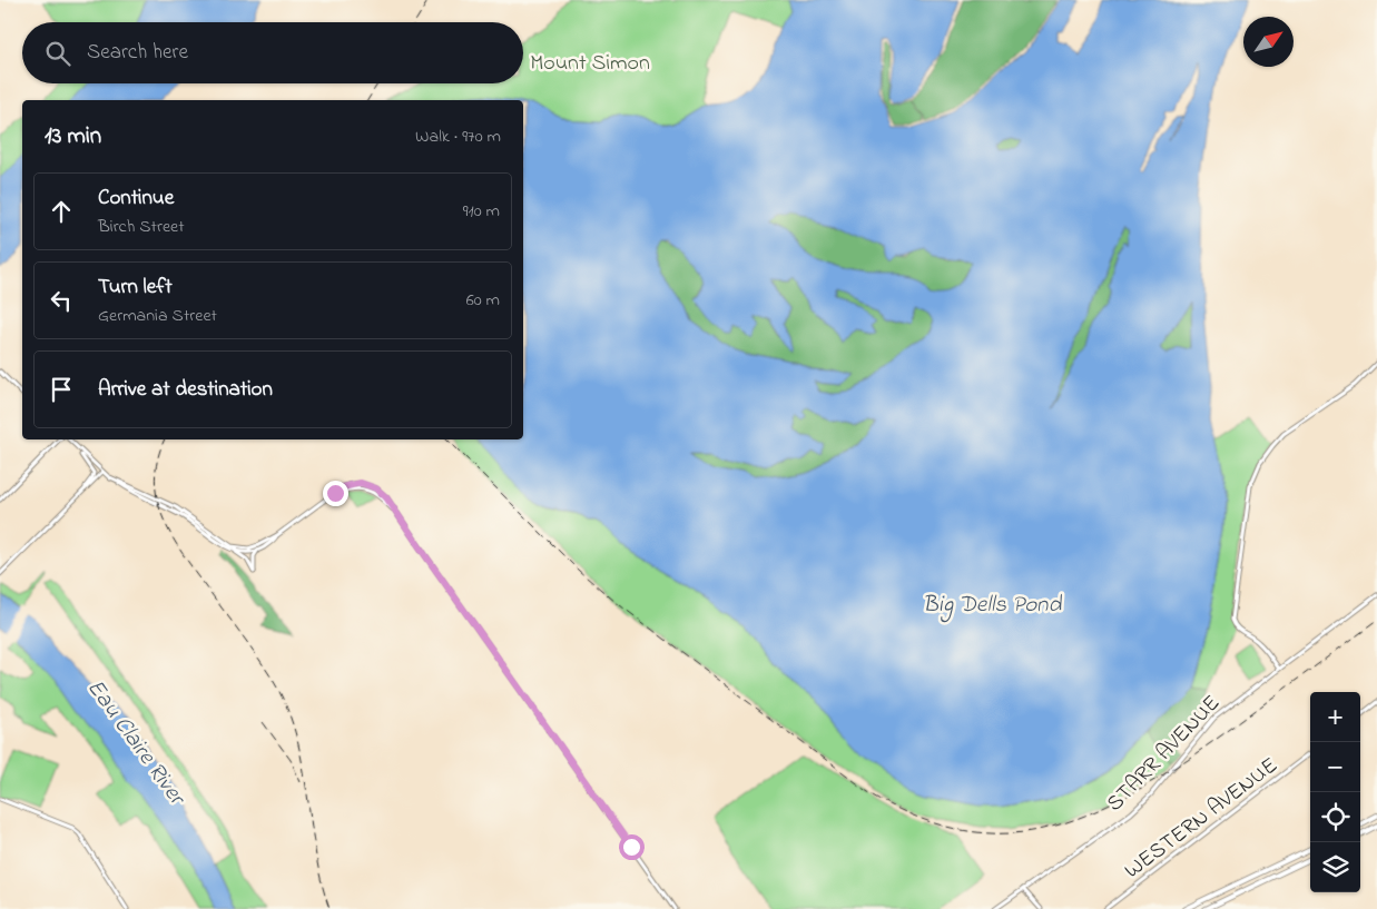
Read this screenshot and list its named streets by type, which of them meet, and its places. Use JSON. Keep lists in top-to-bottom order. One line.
{"streets":{"street":["STARR AVENUE","WESTERN AVENUE"]},"water":["Big Dells Pond","Eau Claire River"],"parks":["Mount Simon"],"north":"top right","page":{"search":"Search here","heading":["13 min","Walk · 970 m"],"list":[["Continue","Birch Street","910 m"],["Turn left","Germania Street","60 m"],"Arrive at destination"],"map_buttons":["+","−"]}}
